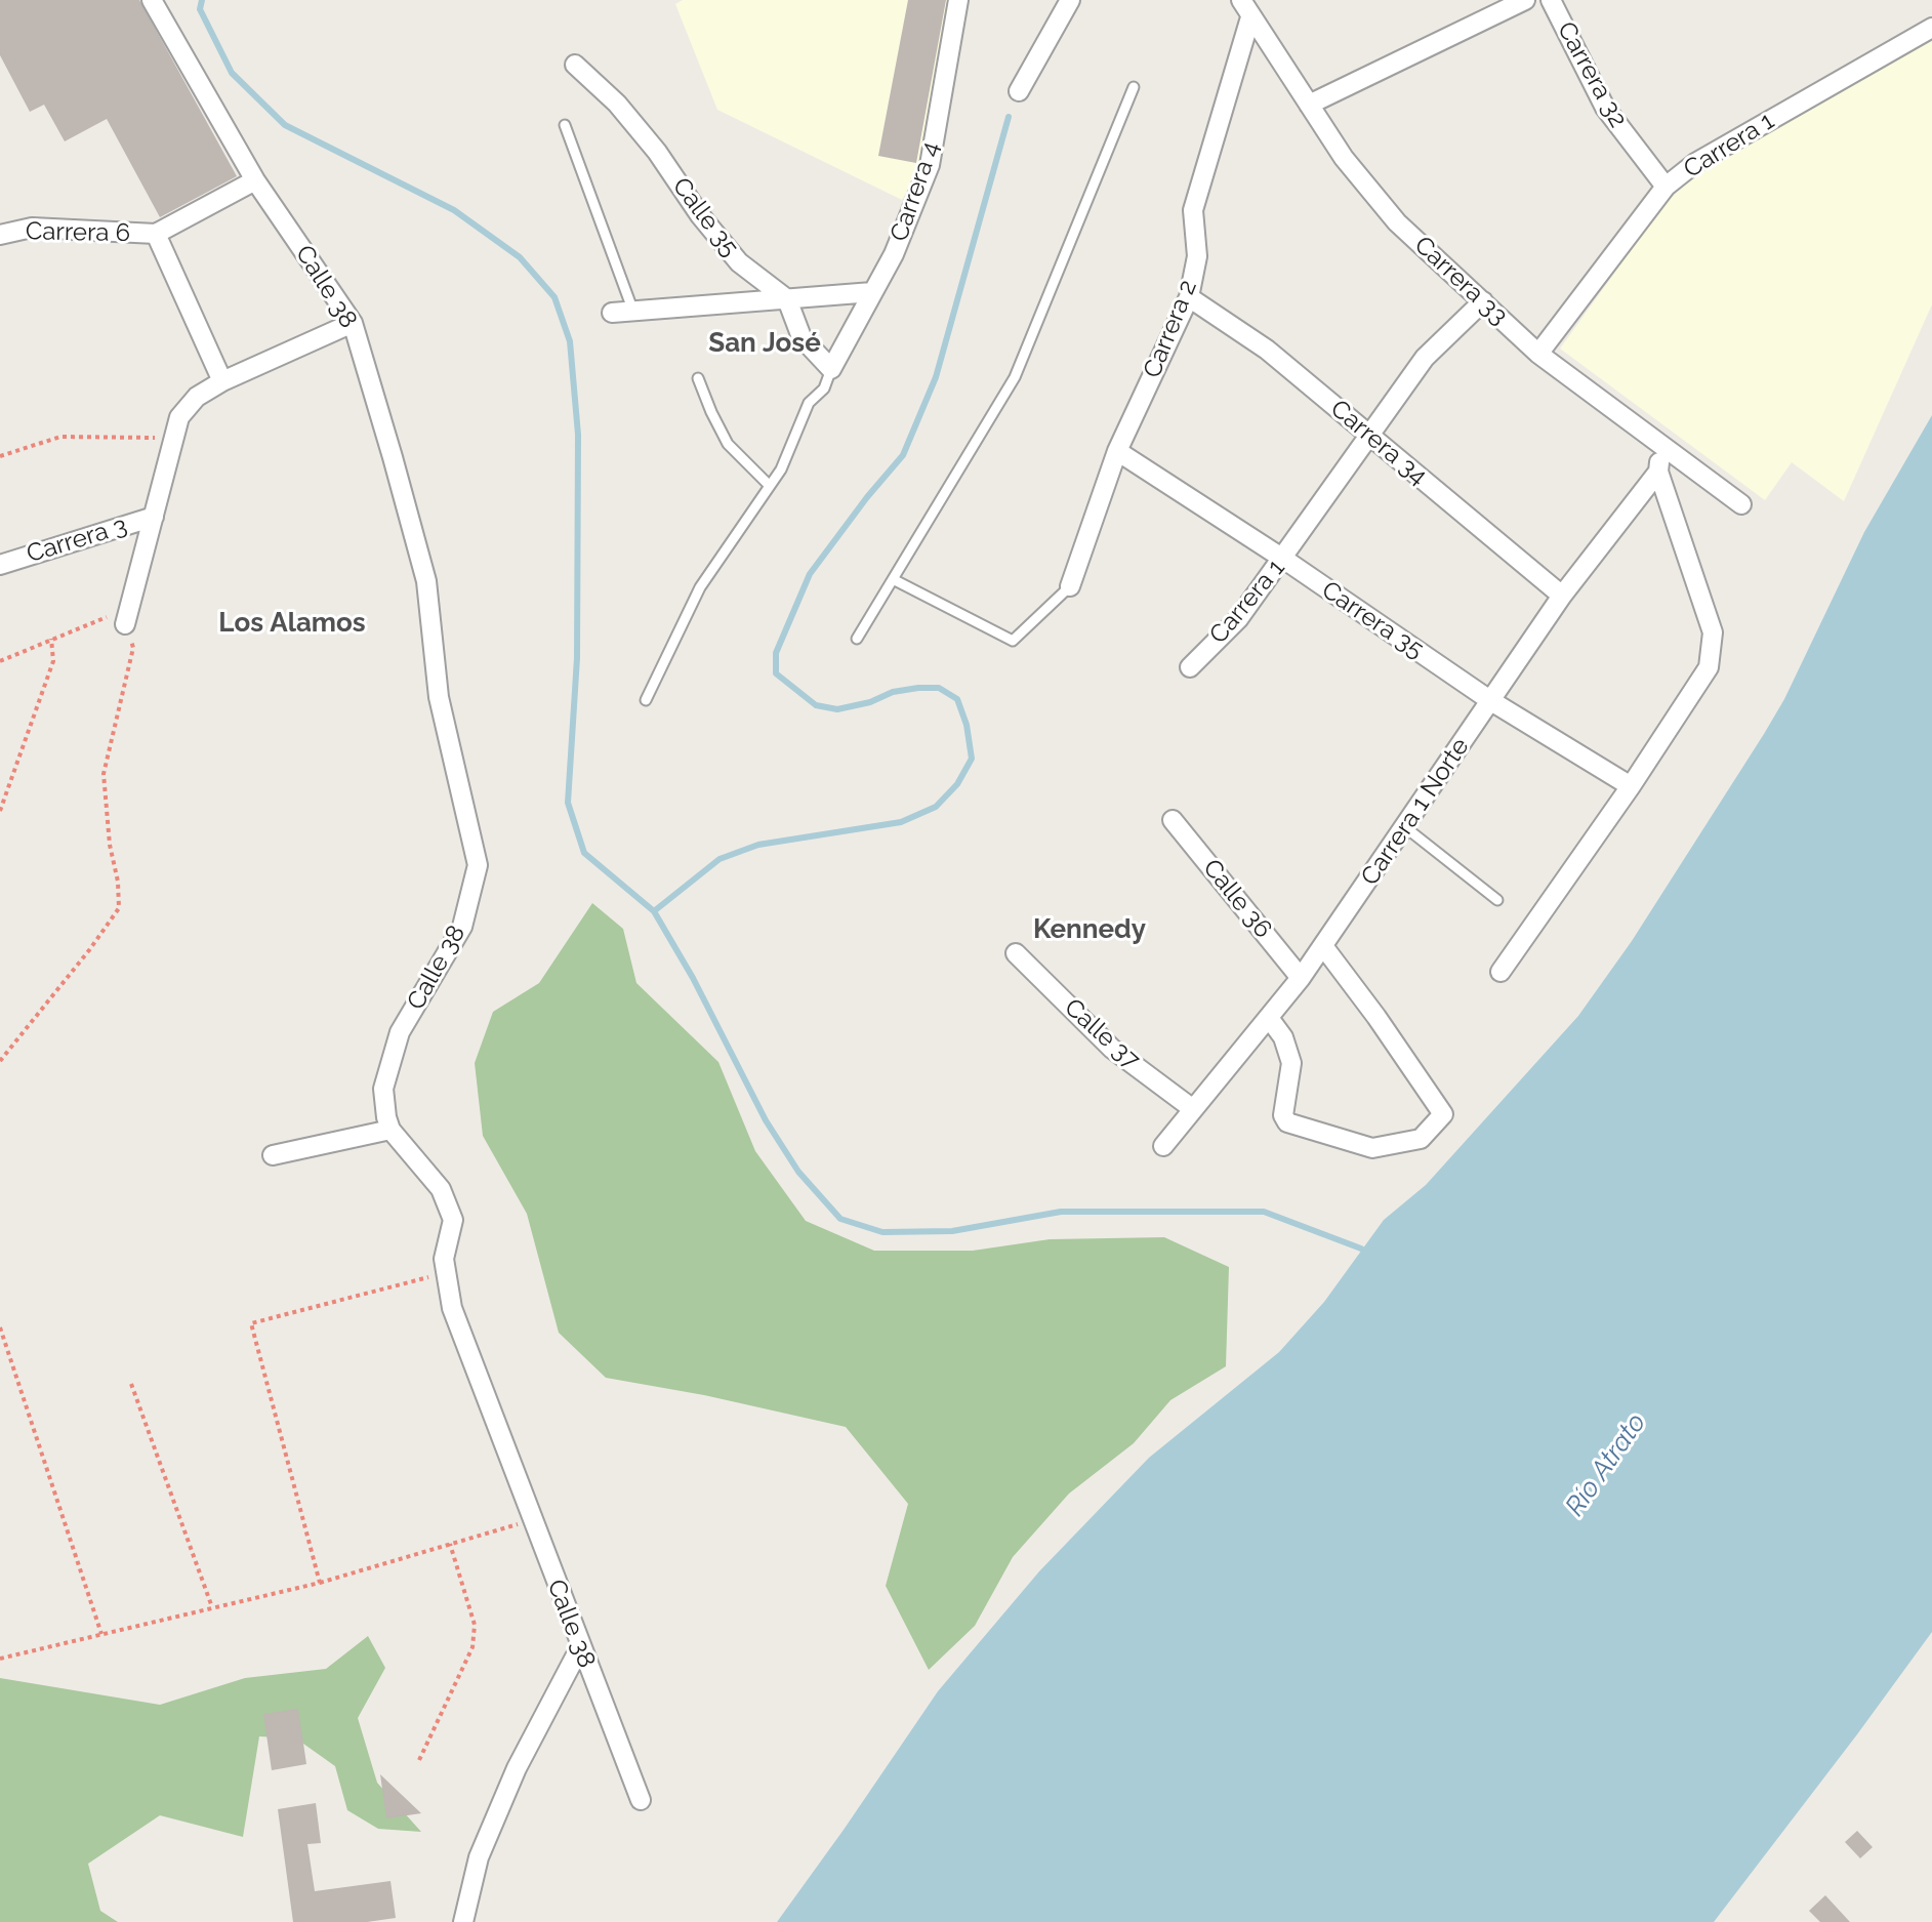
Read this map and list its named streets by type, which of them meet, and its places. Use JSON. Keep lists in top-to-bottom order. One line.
{"streets":{"street":["Carrera 32","Carrera 1","Carrera 4","Calle 35","Carrera 6","Carrera 33","Calle 38","Carrera 2","Carrera 34","Carrera 3","Carrera 35","Carrera 1 Norte","Calle 36","Calle 37"]},"crossings":[["Carrera 32","Carrera 1"],["Carrera 1","Carrera 33"],["Carrera 1","Carrera 34"],["Carrera 1","Carrera 35"],["Carrera 33","Carrera 2"],["Carrera 2","Carrera 34"],["Carrera 2","Carrera 35"],["Carrera 34","Carrera 1 Norte"],["Carrera 35","Carrera 1 Norte"],["Carrera 1 Norte","Calle 36"],["Carrera 1 Norte","Calle 37"]],"districts":["San José","Los Alamos","Kennedy"],"water":["Río Atrato"]}
